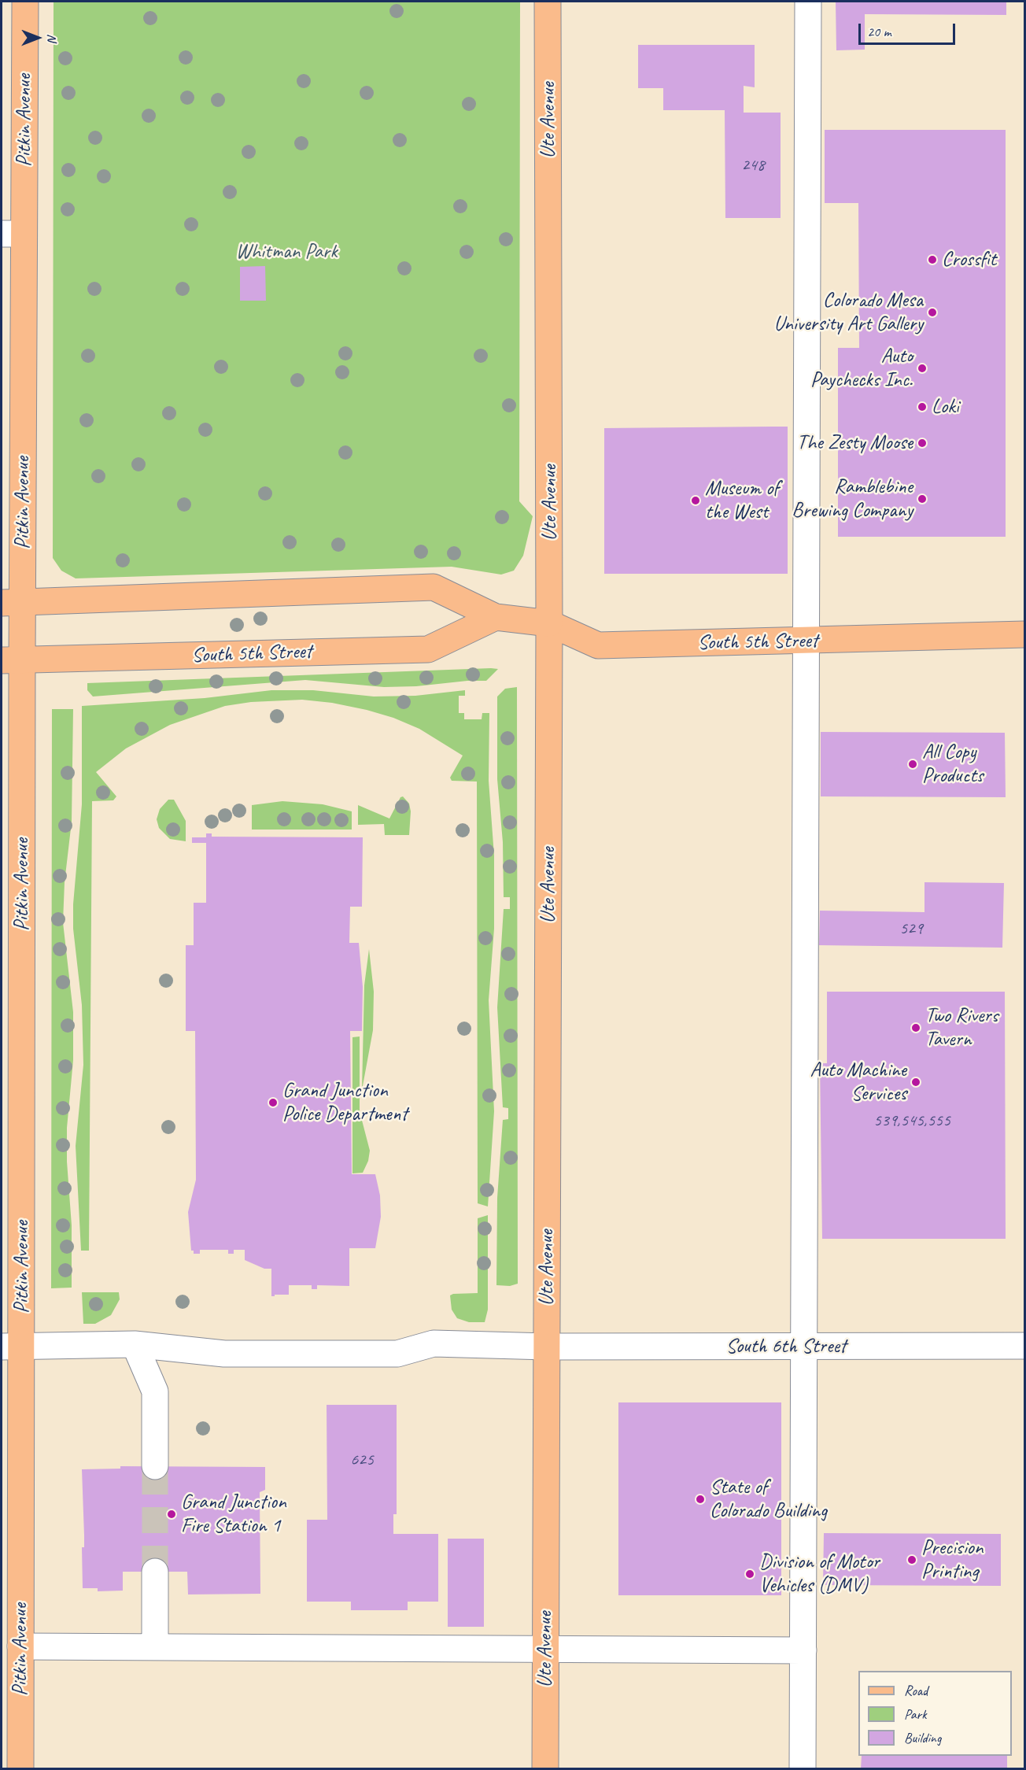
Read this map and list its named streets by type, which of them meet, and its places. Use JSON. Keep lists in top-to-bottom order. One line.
{"streets":{"main road":["Pitkin Avenue","Ute Avenue","South 5th Street"],"street":["South 6th Street"]},"crossings":[["Pitkin Avenue","South 5th Street"],["Pitkin Avenue","South 6th Street"],["Ute Avenue","South 5th Street"],["Ute Avenue","South 6th Street"]],"parks":["Whitman Park"],"places":["Crossfit","Colorado Mesa University Art Gallery","Auto Paychecks Inc.","Loki","The Zesty Moose","Ramblebine Brewing Company","Museum of the West","All Copy Products","Two Rivers Tavern","Auto Machine Services","Grand Junction Police Department","State of Colorado Building","Grand Junction Fire Station 1","Precision Printing","Division of Motor Vehicles (DMV)"],"house_numbers":["248","529","539,545,555","625"],"legend":["Road","Park","Building"],"scale_bar":"20 m","north":"right"}
